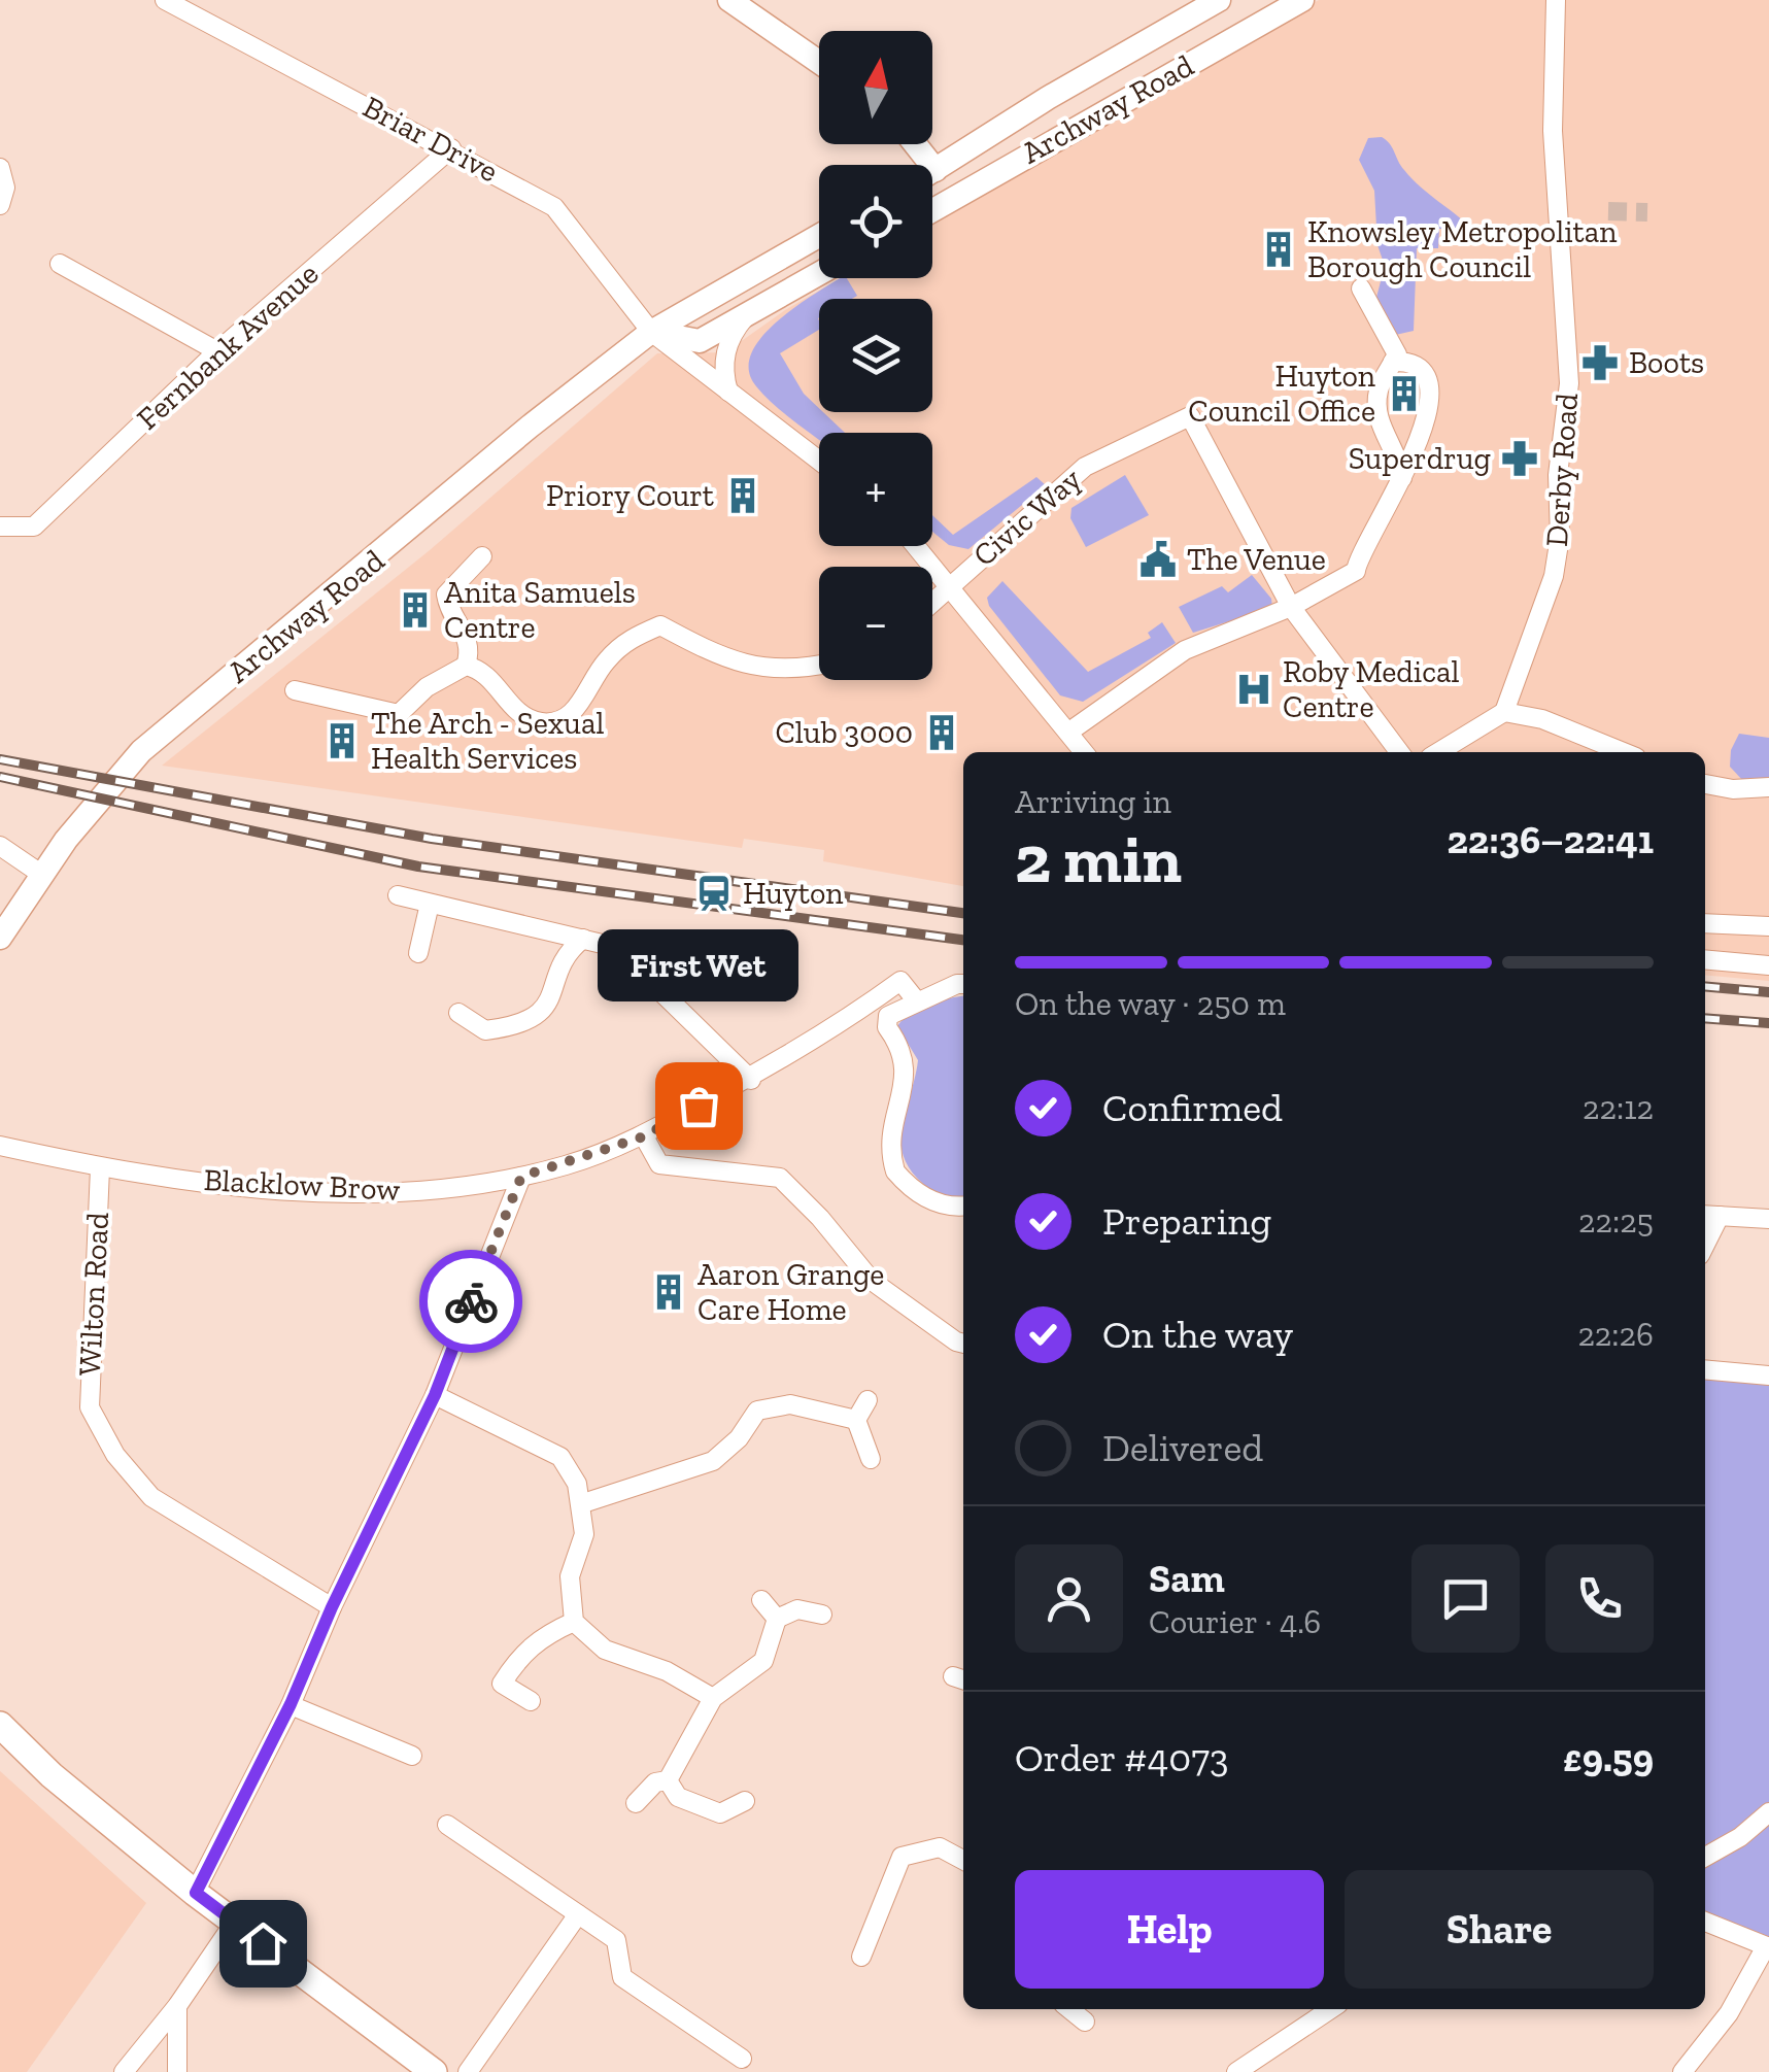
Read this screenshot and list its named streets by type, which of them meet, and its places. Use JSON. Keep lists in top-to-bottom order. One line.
{"streets":{"main road":["Archway Road"],"street":["Briar Drive","Fernbank Avenue","Derby Road","Civic Way","Blacklow Brow","Wilton Road"]},"crossings":[["Archway Road","Briar Drive"],["Briar Drive","Fernbank Avenue"],["Blacklow Brow","Wilton Road"]],"places":{"building":["Knowsley Metropolitan Borough Council","Huyton Council Office","Priory Court","Anita Samuels Centre","Club 3000","The Arch - Sexual Health Services","Aaron Grange Care Home"],"pharmacy":["Boots","Superdrug"],"public building":["The Venue"],"hospital":["Roby Medical Centre"],"station":["Huyton"],"other":["First Wet"]},"north":"top","page":{"map_buttons":["+","−"],"heading":["2 min","Arriving in","22:36–22:41"],"panel":["Sam","Courier · 4.6","Order #4073","£9.59"],"bar":"On the way · 250 m","bubble":"First Wet","list":[["Confirmed","22:12"],["Preparing","22:25"],["On the way","22:26"],"Delivered"],"buttons":["Help","Share"]}}
